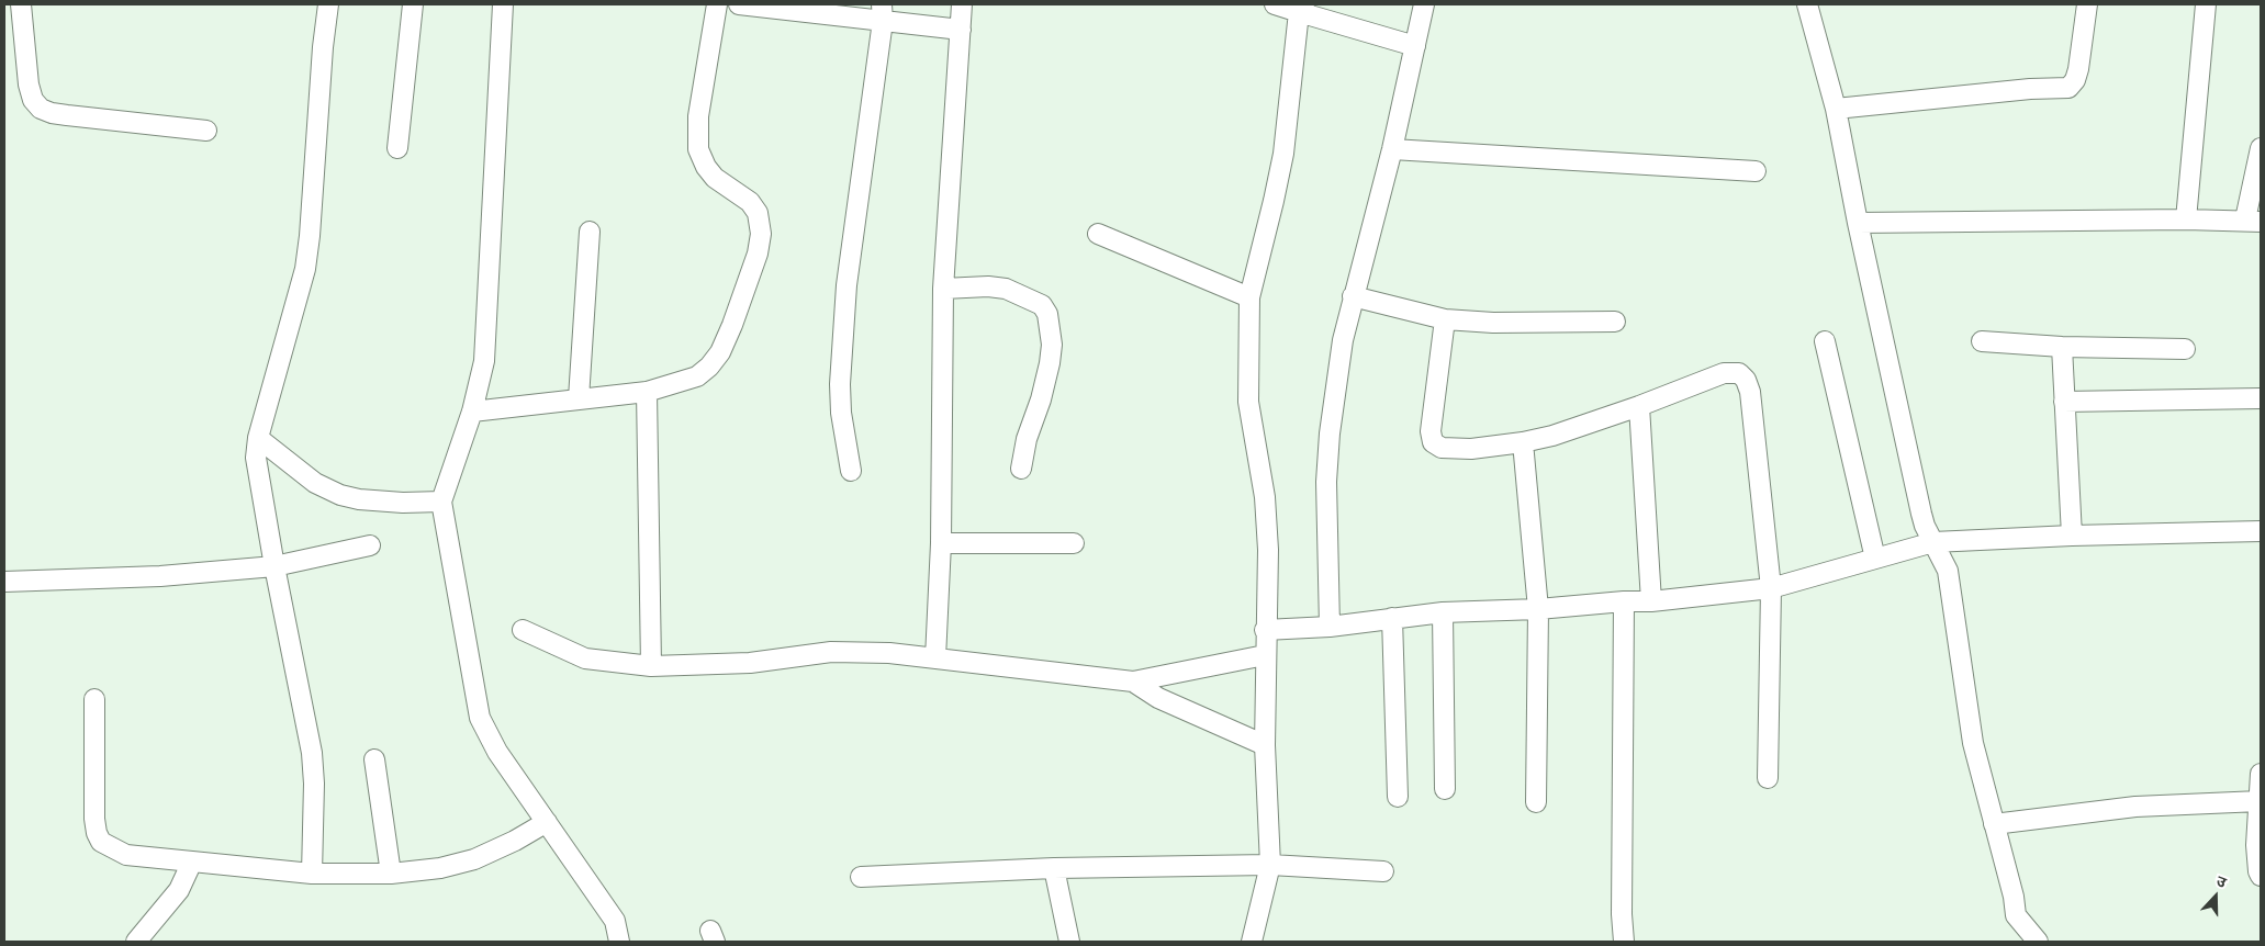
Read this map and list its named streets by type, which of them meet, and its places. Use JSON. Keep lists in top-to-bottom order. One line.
{"north":"top"}
